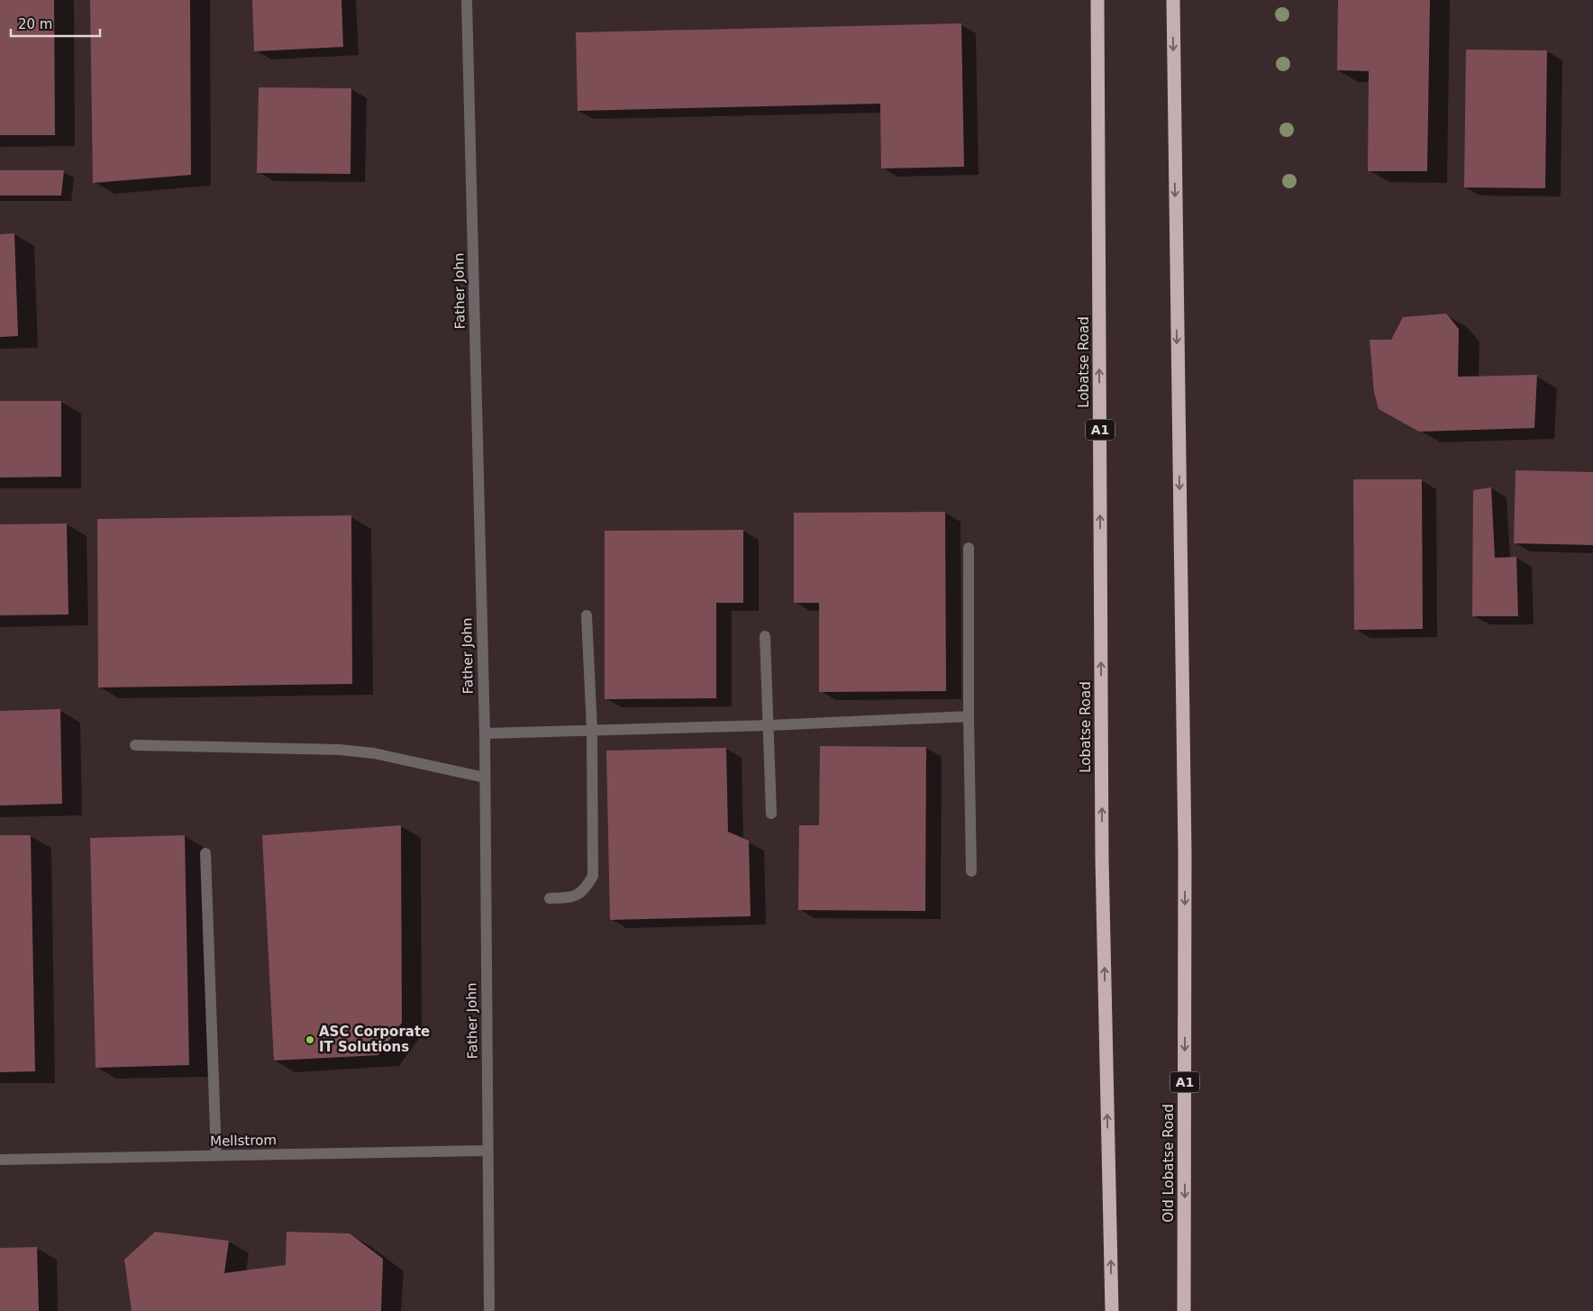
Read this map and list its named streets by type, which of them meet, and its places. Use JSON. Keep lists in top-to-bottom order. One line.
{"streets":{"highway":["Lobatse Road","A1","Old Lobatse Road"],"street":["Father John","Mellstrom"]},"crossings":[["Father John","Mellstrom"]],"one_way":["Lobatse Road","Old Lobatse Road"],"places":["ASC Corporate IT Solutions"],"scale_bar":"20 m"}
